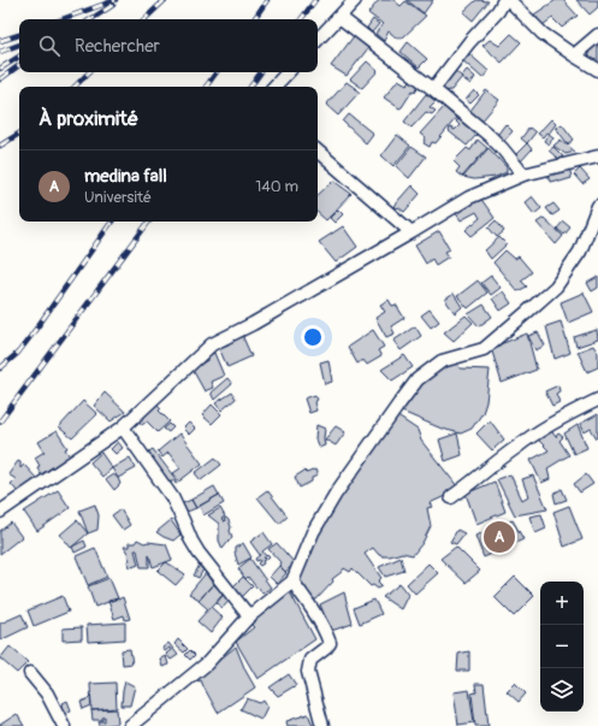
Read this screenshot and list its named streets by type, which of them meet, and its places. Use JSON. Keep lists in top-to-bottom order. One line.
{"page":{"search":"Rechercher","heading":"À proximité","list":[{"mark":"A","name":"medina fall","note":"Université","value":"140 m"}],"pins":"A","map_buttons":["+","−"]}}
